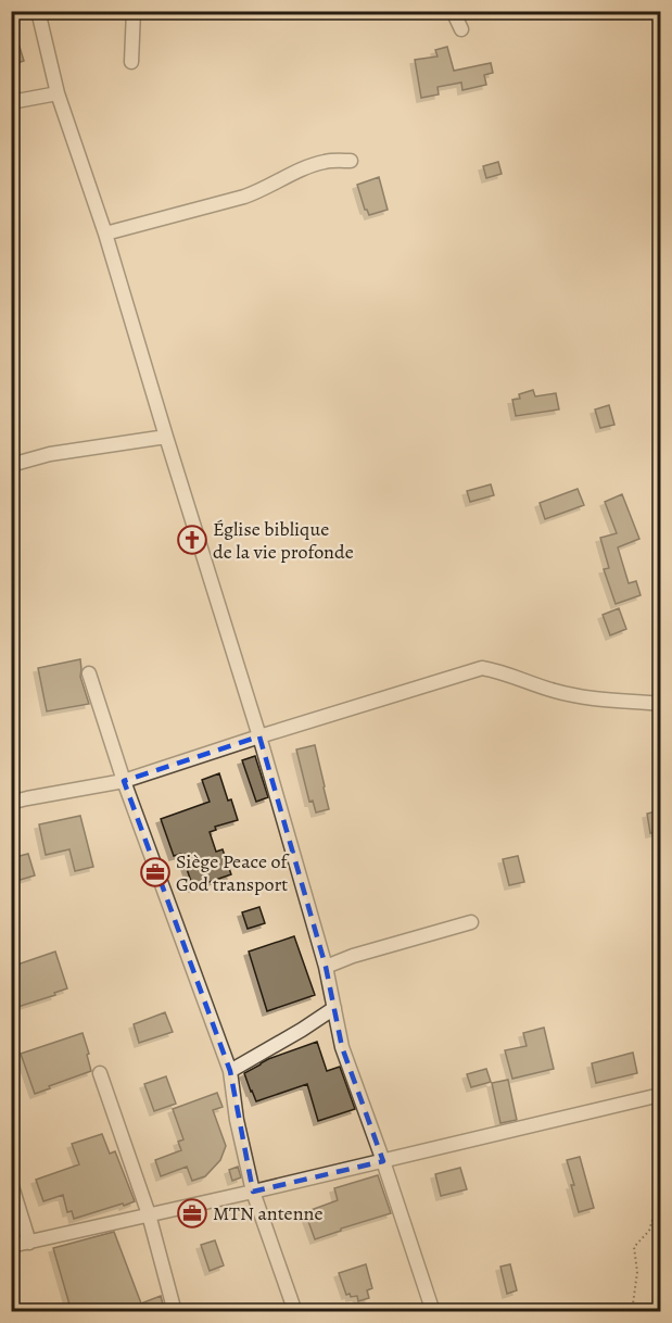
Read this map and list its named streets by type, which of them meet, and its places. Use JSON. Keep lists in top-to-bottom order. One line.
{"places":{"church":["Église biblique de la vie profonde"],"office":["Siège Peace of God transport","MTN antenne"]}}
